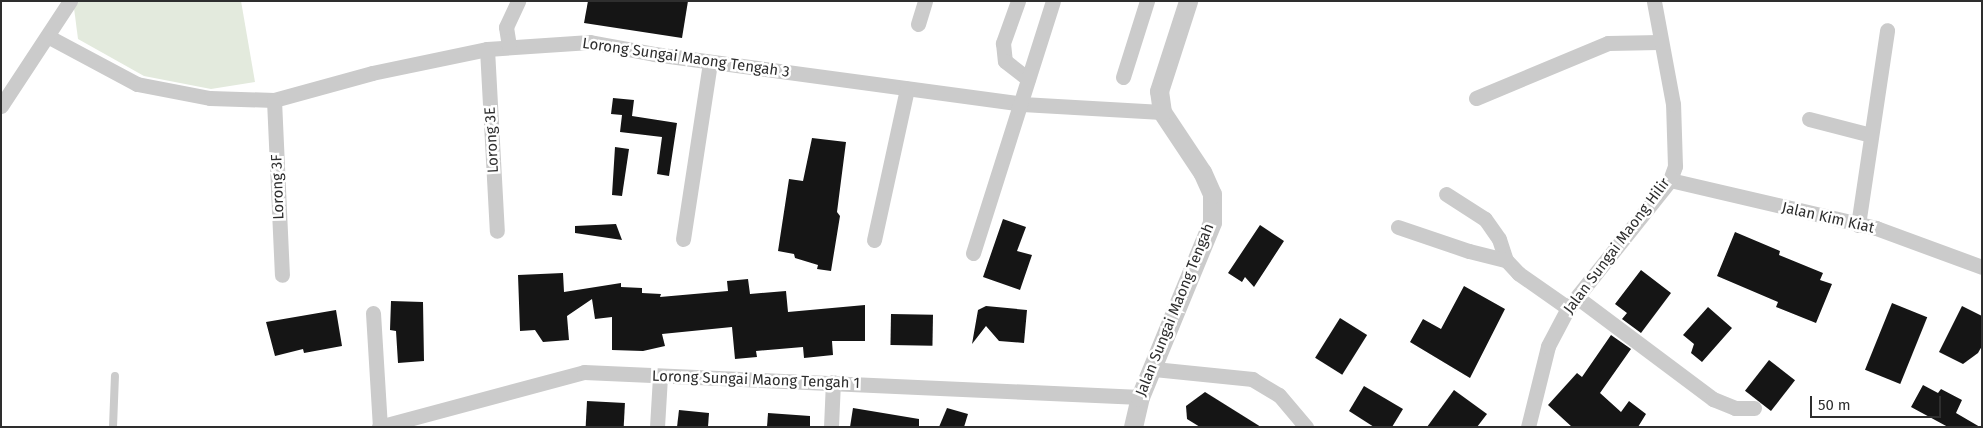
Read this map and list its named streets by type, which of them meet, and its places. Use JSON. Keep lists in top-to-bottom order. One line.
{"streets":{"street":["Lorong Sungai Maong Tengah 3","Lorong 3E","Lorong 3F","Jalan Kim Kiat","Jalan Sungai Maong Hilir","Jalan Sungai Maong Tengah","Lorong Sungai Maong Tengah 1"]},"crossings":[["Lorong Sungai Maong Tengah 3","Lorong 3E"],["Lorong Sungai Maong Tengah 3","Lorong 3F"],["Lorong Sungai Maong Tengah 3","Jalan Sungai Maong Tengah"],["Jalan Kim Kiat","Jalan Sungai Maong Hilir"],["Jalan Sungai Maong Tengah","Lorong Sungai Maong Tengah 1"]],"scale_bar":"50 m"}
